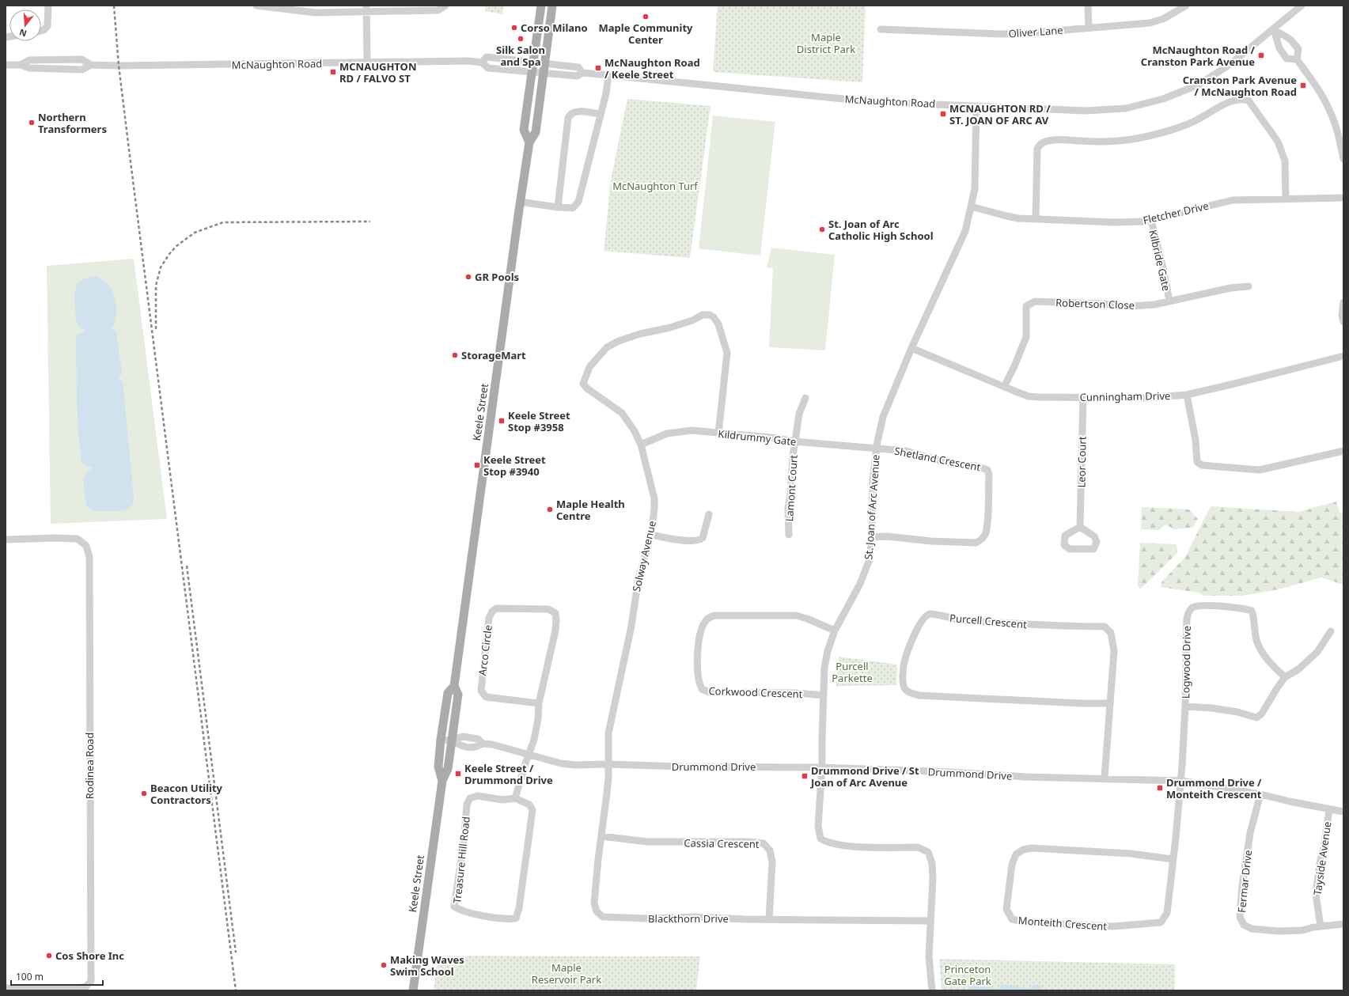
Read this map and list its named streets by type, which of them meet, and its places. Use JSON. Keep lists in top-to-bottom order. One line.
{"streets":{"main road":["Keele Street"],"street":["Oliver Lane","McNaughton Road","Fletcher Drive","Kilbride Gate","Robertson Close","Cunningham Drive","Kildrummy Gate","Shetland Crescent","Leor Court","Lamont Court","St. Joan of Arc Avenue","Solway Avenue","Purcell Crescent","Arco Circle","Logwood Drive","Corkwood Crescent","Rodinea Road","Drummond Drive","Cassia Crescent","Tayside Avenue","Treasure Hill Road","Fermar Drive","Blackthorn Drive","Monteith Crescent"]},"crossings":[["McNaughton Road","Keele Street"],["McNaughton Road","St. Joan of Arc Avenue"],["Fletcher Drive","Kilbride Gate"],["Fletcher Drive","St. Joan of Arc Avenue"],["Kilbride Gate","Robertson Close"],["Robertson Close","Cunningham Drive"],["Cunningham Drive","Leor Court"],["Cunningham Drive","St. Joan of Arc Avenue"],["Keele Street","Drummond Drive"],["Kildrummy Gate","Shetland Crescent"],["Kildrummy Gate","Lamont Court"],["Kildrummy Gate","St. Joan of Arc Avenue"],["Kildrummy Gate","Solway Avenue"],["Shetland Crescent","St. Joan of Arc Avenue"],["St. Joan of Arc Avenue","Corkwood Crescent"],["St. Joan of Arc Avenue","Drummond Drive"],["St. Joan of Arc Avenue","Blackthorn Drive"],["Solway Avenue","Drummond Drive"],["Solway Avenue","Blackthorn Drive"],["Purcell Crescent","Drummond Drive"],["Arco Circle","Drummond Drive"],["Logwood Drive","Drummond Drive"],["Logwood Drive","Monteith Crescent"],["Drummond Drive","Tayside Avenue"],["Drummond Drive","Fermar Drive"],["Drummond Drive","Blackthorn Drive"],["Drummond Drive","Monteith Crescent"],["Cassia Crescent","Blackthorn Drive"],["Tayside Avenue","Fermar Drive"]],"parks":["Maple District Park","McNaughton Turf","Purcell Parkette","Maple Reservoir Park","Princeton Gate Park"],"places":{"other":["Maple Community Center","Corso Milano","Silk Salon and Spa","Northern Transformers","St. Joan of Arc Catholic High School","GR Pools","StorageMart","Maple Health Centre","Beacon Utility Contractors","Cos Shore Inc","Making Waves Swim School"],"transit":["McNaughton Road / Cranston Park Avenue","McNaughton Road / Keele Street","MCNAUGHTON RD / FALVO ST","Cranston Park Avenue / McNaughton Road","MCNAUGHTON RD / ST. JOAN OF ARC AV","Keele Street Stop #3958","Keele Street Stop #3940","Keele Street / Drummond Drive","Drummond Drive / St Joan of Arc Avenue","Drummond Drive / Monteith Crescent"]},"scale_bar":"100 m","north":"bottom"}
